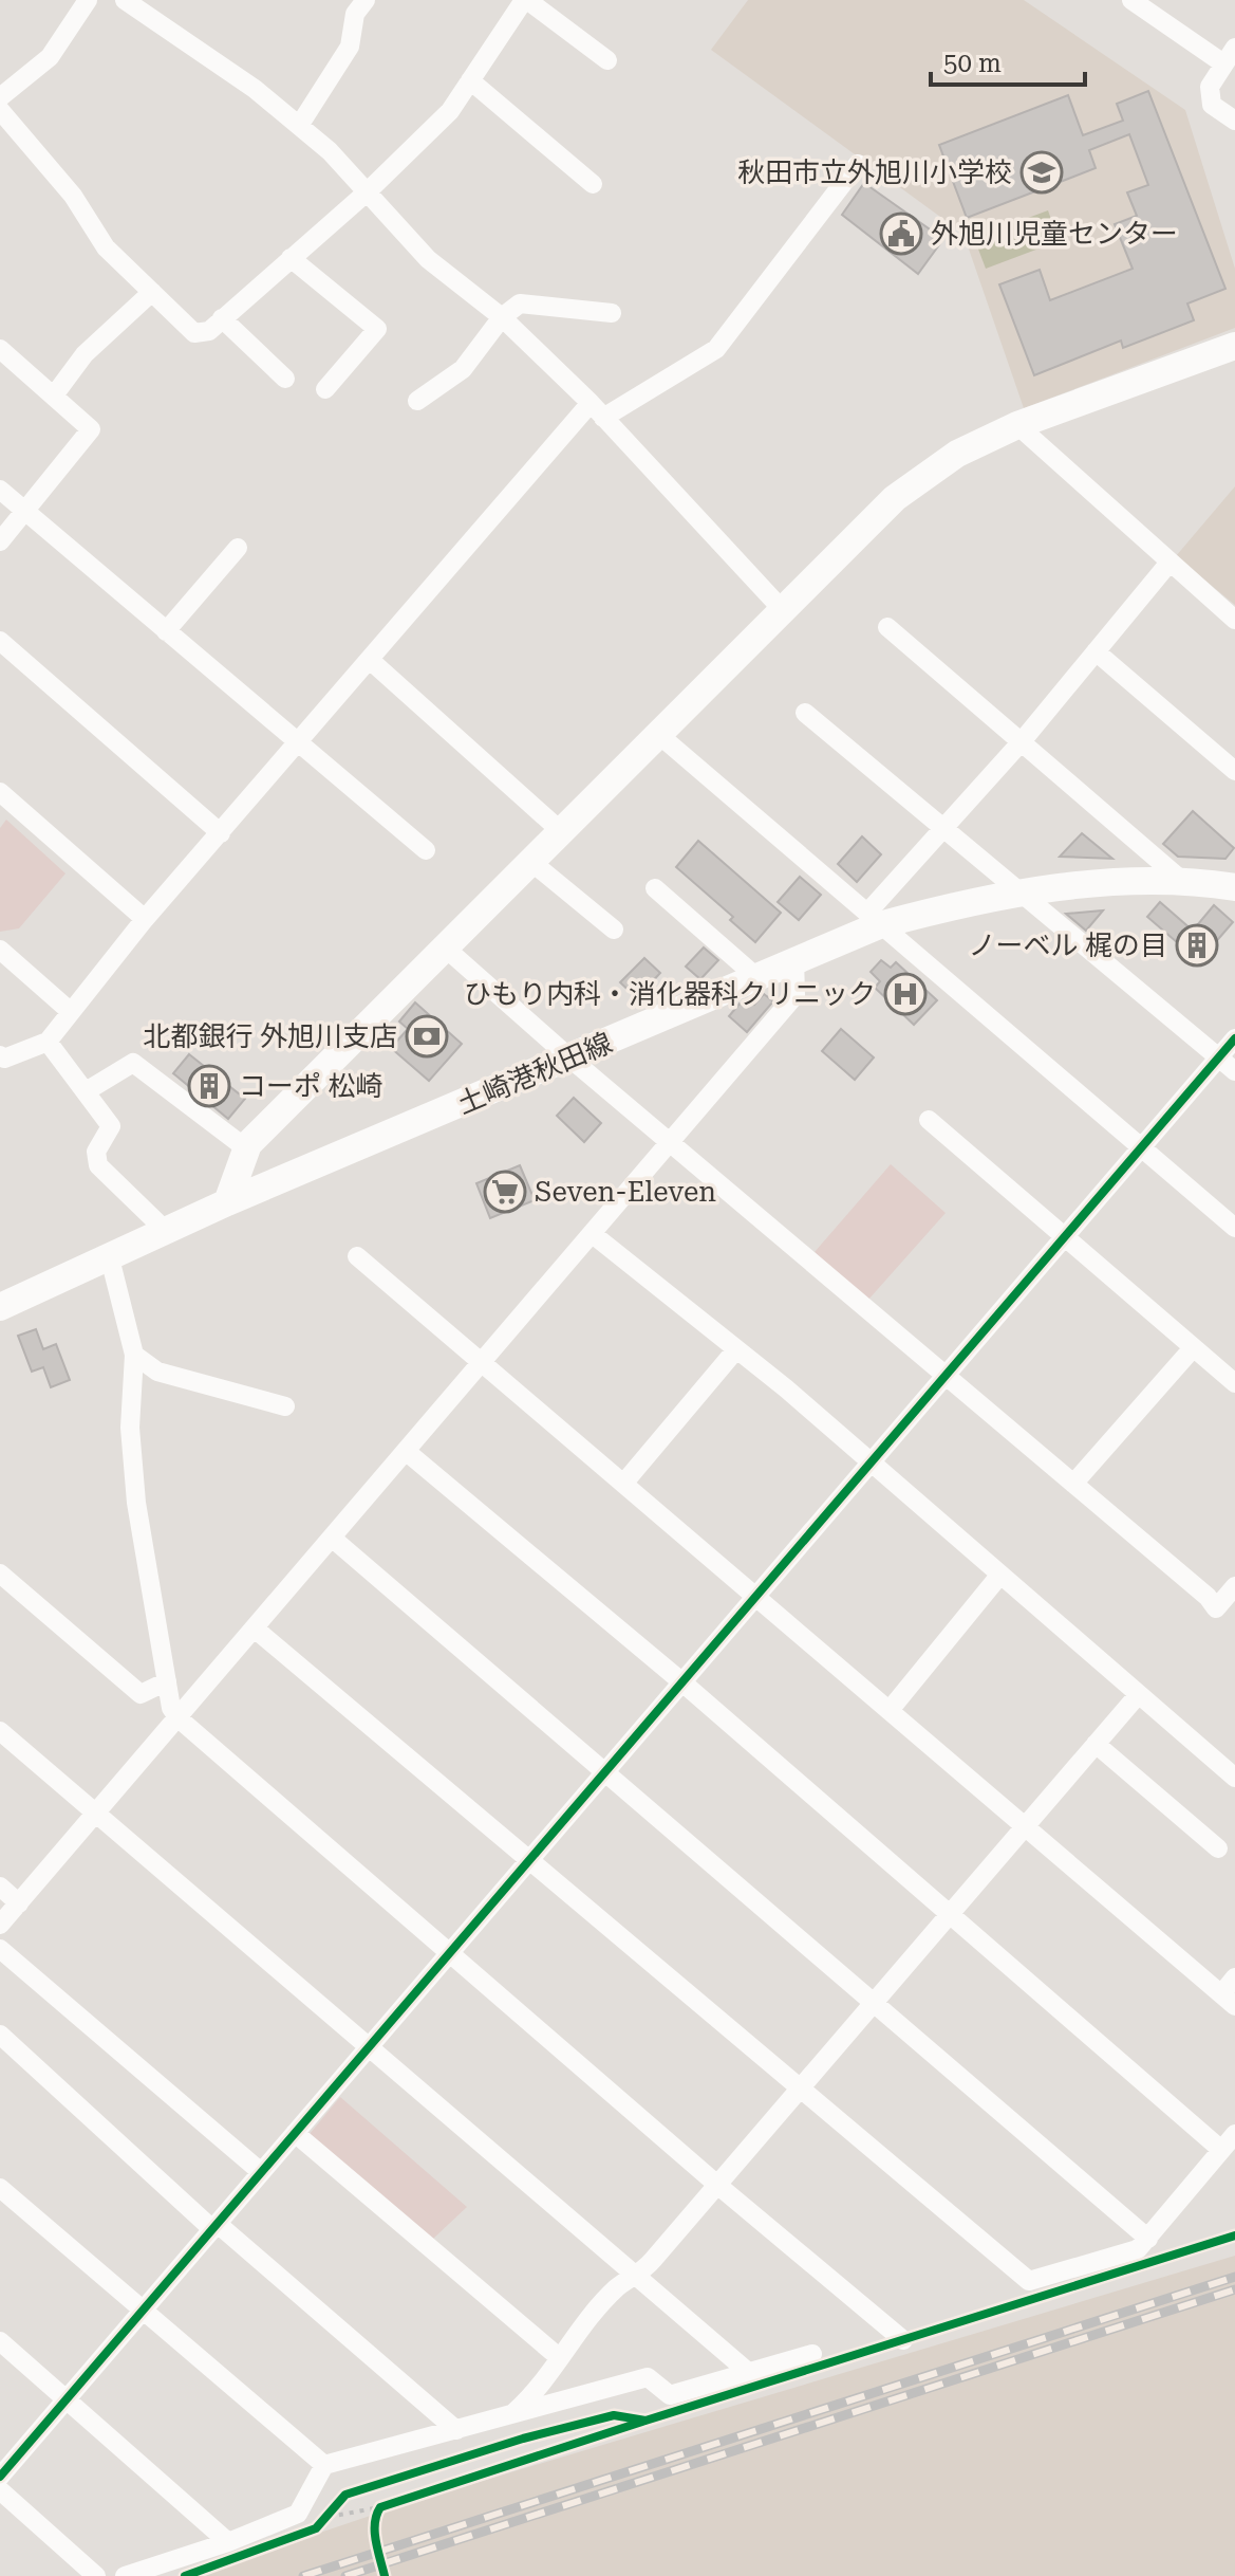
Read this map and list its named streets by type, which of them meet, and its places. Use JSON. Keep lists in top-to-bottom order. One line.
{"streets":{"street":["土崎港秋田線"]},"places":{"school or university":["秋田市立外旭川小学校"],"public building":["外旭川児童センター"],"building":["ノーベル 梶の目","コーポ 松崎"],"hospital":["ひもり内科・消化器科クリニック"],"bank":["北都銀行 外旭川支店"],"supermarket":["Seven-Eleven"]},"scale_bar":"50 m"}
